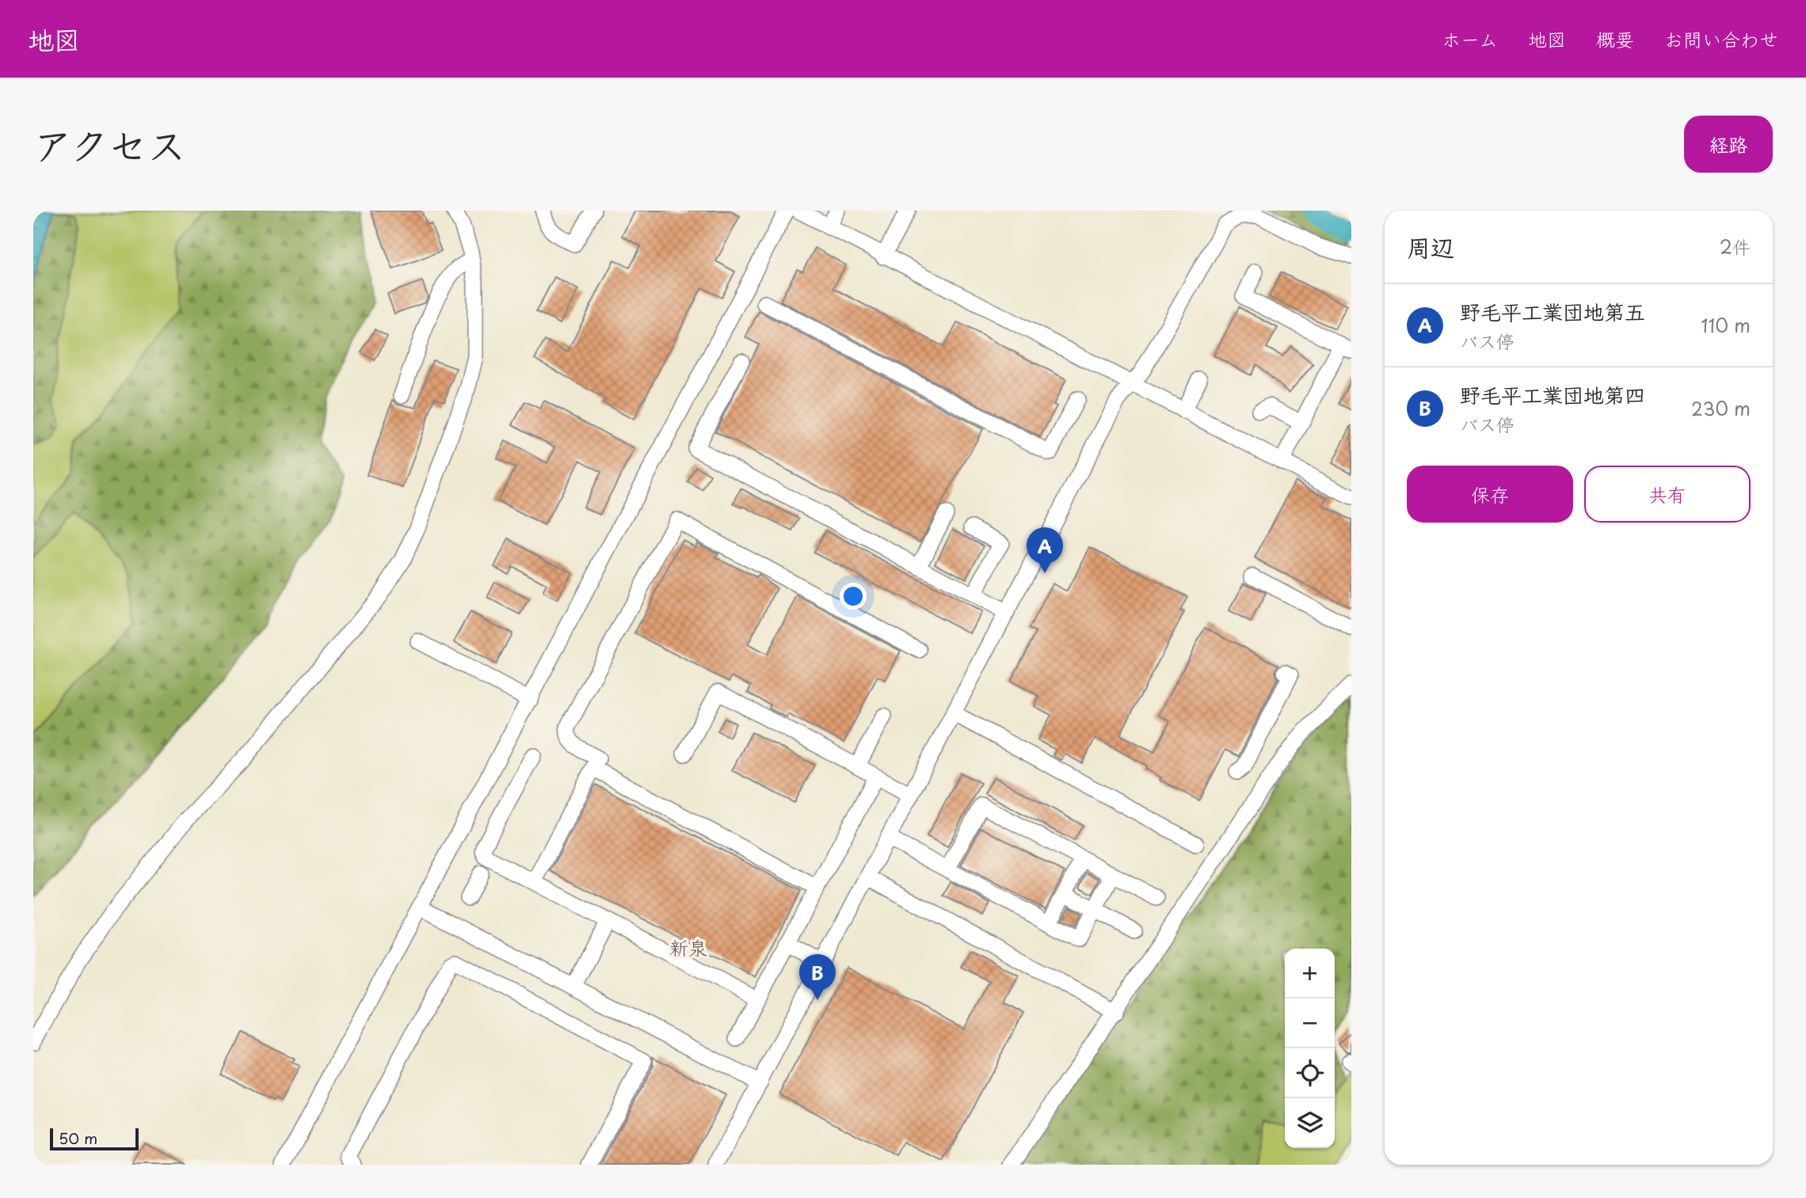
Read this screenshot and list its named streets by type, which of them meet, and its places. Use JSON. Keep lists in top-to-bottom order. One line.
{"districts":["新泉"],"scale_bar":"50 m","page":{"header":"地図","nav":["ホーム","地図","概要","お問い合わせ"],"title":"アクセス","buttons":["経路",["保存","共有"]],"heading":["周辺","2件"],"list":[{"mark":"A","name":"野毛平工業団地第五","note":"バス停","value":"110 m"},{"mark":"B","name":"野毛平工業団地第四","note":"バス停","value":"230 m"}],"pins":["A","B"],"map_buttons":["+","−"],"scale":"50 m"}}
